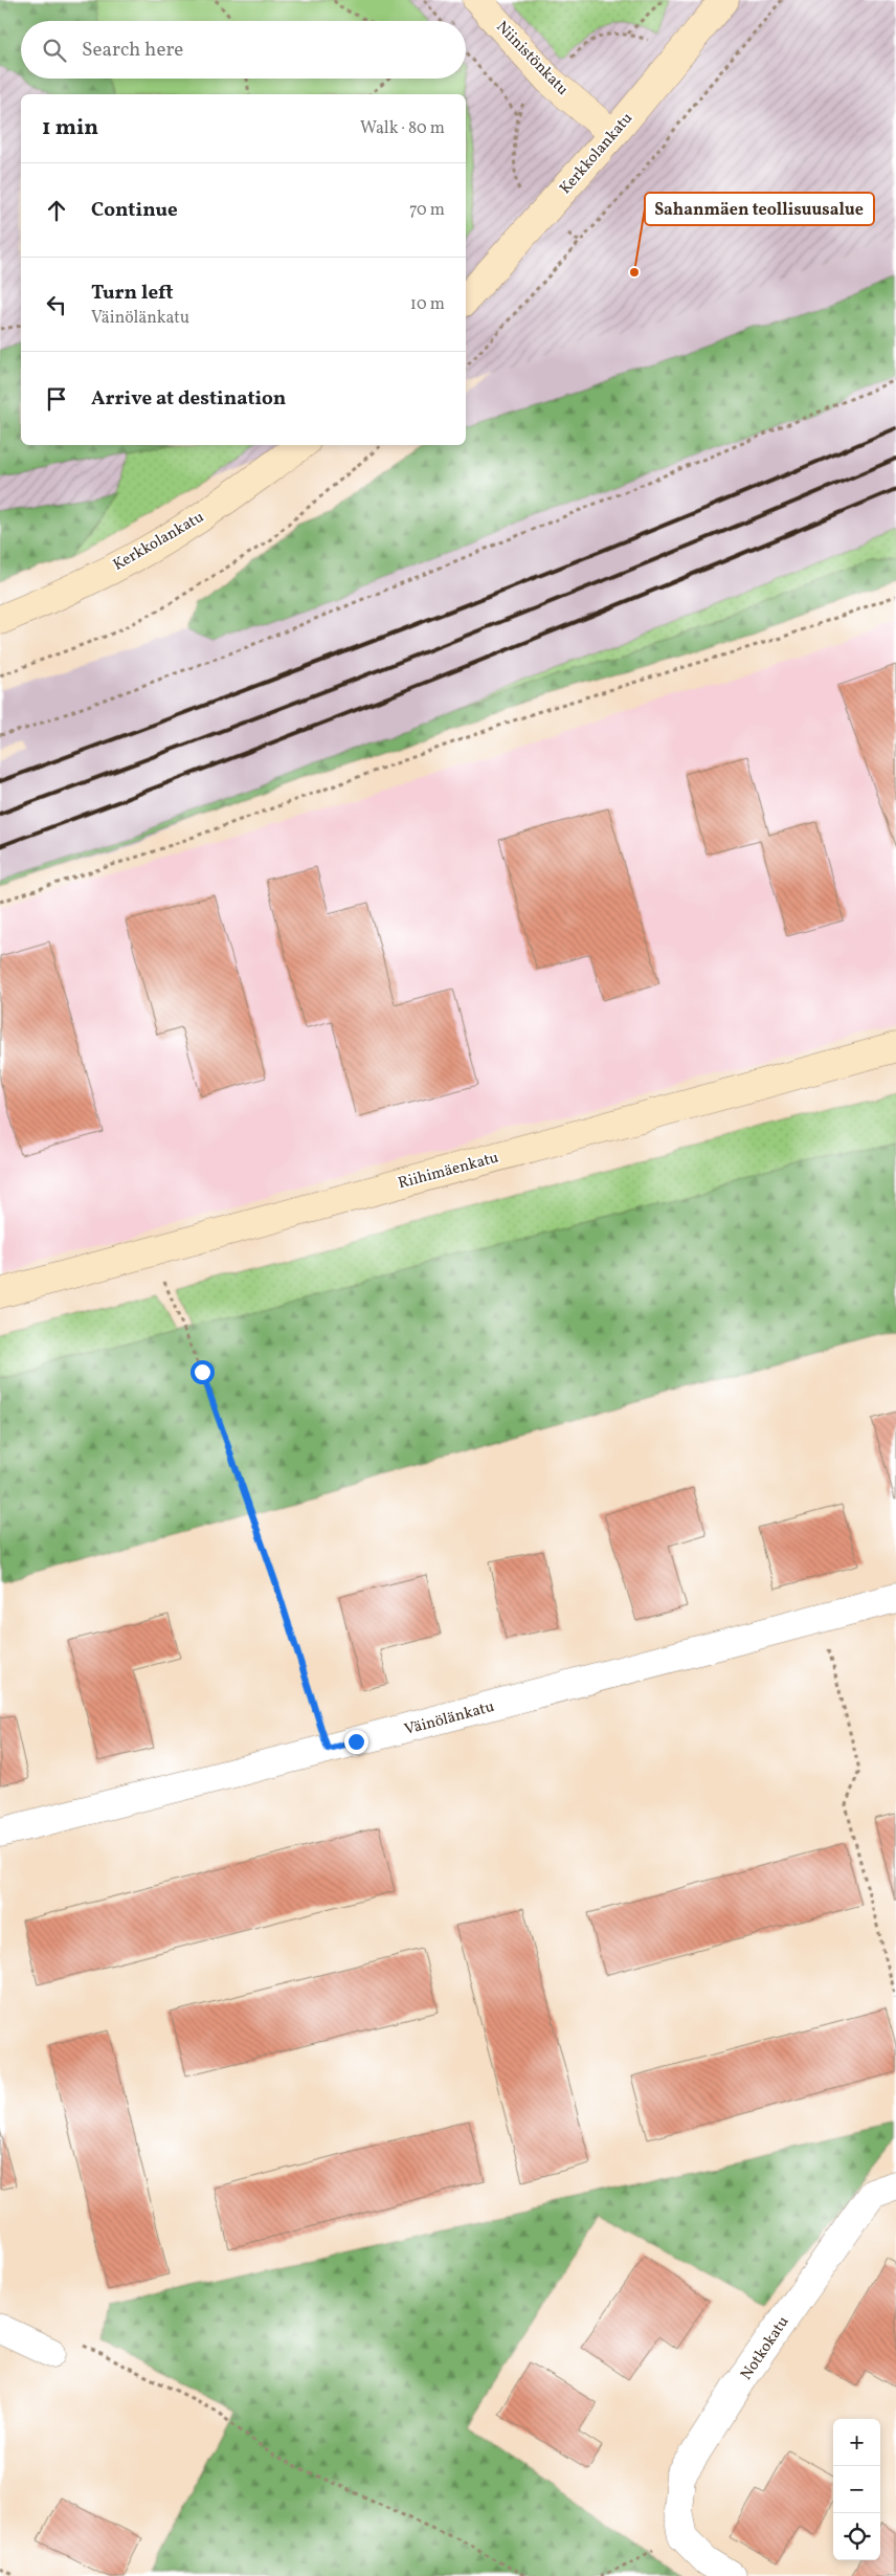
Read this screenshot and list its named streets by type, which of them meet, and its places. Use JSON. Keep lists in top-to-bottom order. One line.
{"streets":{"street":["Niinistönkatu","Kerkkolankatu","Riihimäenkatu","Väinölänkatu","Notkokatu"]},"crossings":[["Niinistönkatu","Kerkkolankatu"]],"places":["Sahanmäen teollisuusalue"],"page":{"search":"Search here","heading":["1 min","Walk · 80 m"],"list":[["Continue","70 m"],["Turn left","Väinölänkatu","10 m"],"Arrive at destination"],"map_buttons":["+","−"]}}
